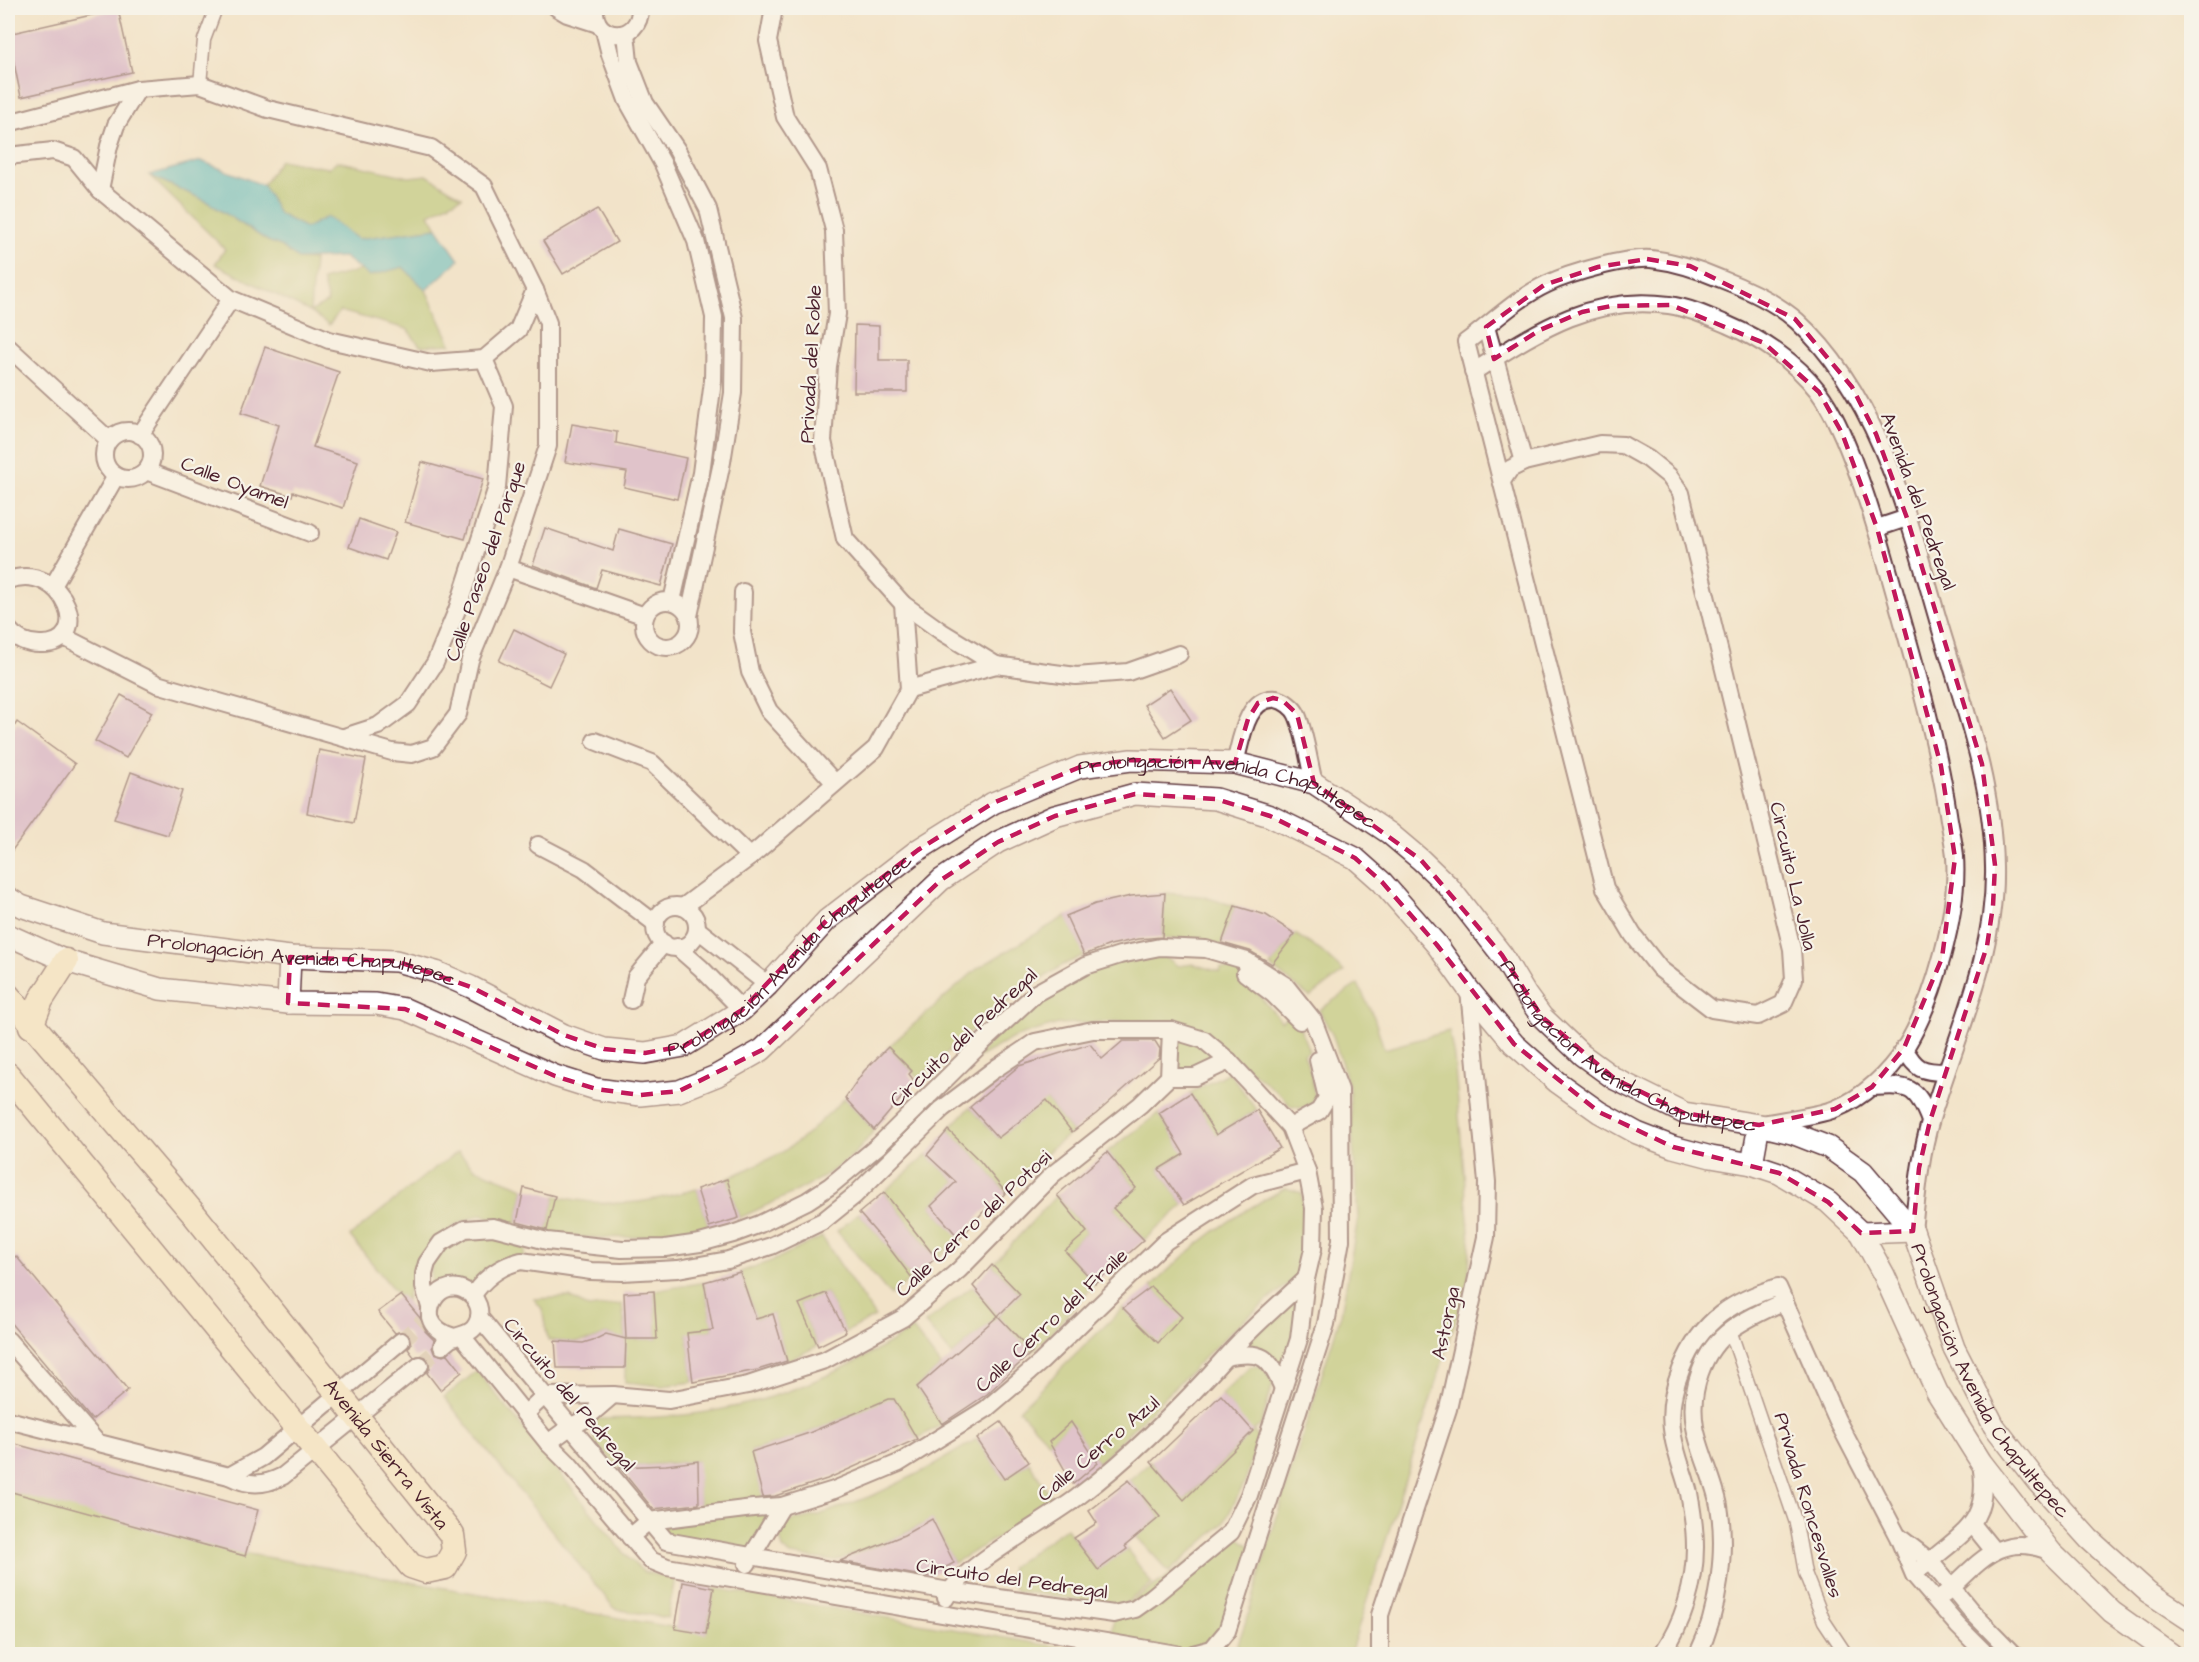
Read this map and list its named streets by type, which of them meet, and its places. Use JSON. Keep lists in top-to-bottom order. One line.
{"streets":{"main road":["Avenida Sierra Vista"],"street":["Privada del Roble","Calle Oyamel","Avenida del Pedregal","Calle Paseo del Parque","Prolongación Avenida Chapultepec","Circuito La Jolla","Circuito del Pedregal","Calle Cerro del Potosi","Calle Cerro del Fraile","Astorga","Calle Cerro Azul","Privada Roncesvalles"]},"crossings":[["Avenida del Pedregal","Prolongación Avenida Chapultepec"],["Avenida del Pedregal","Circuito La Jolla"],["Prolongación Avenida Chapultepec","Astorga"],["Circuito del Pedregal","Calle Cerro del Potosi"],["Circuito del Pedregal","Calle Cerro del Fraile"],["Circuito del Pedregal","Calle Cerro Azul"]]}
